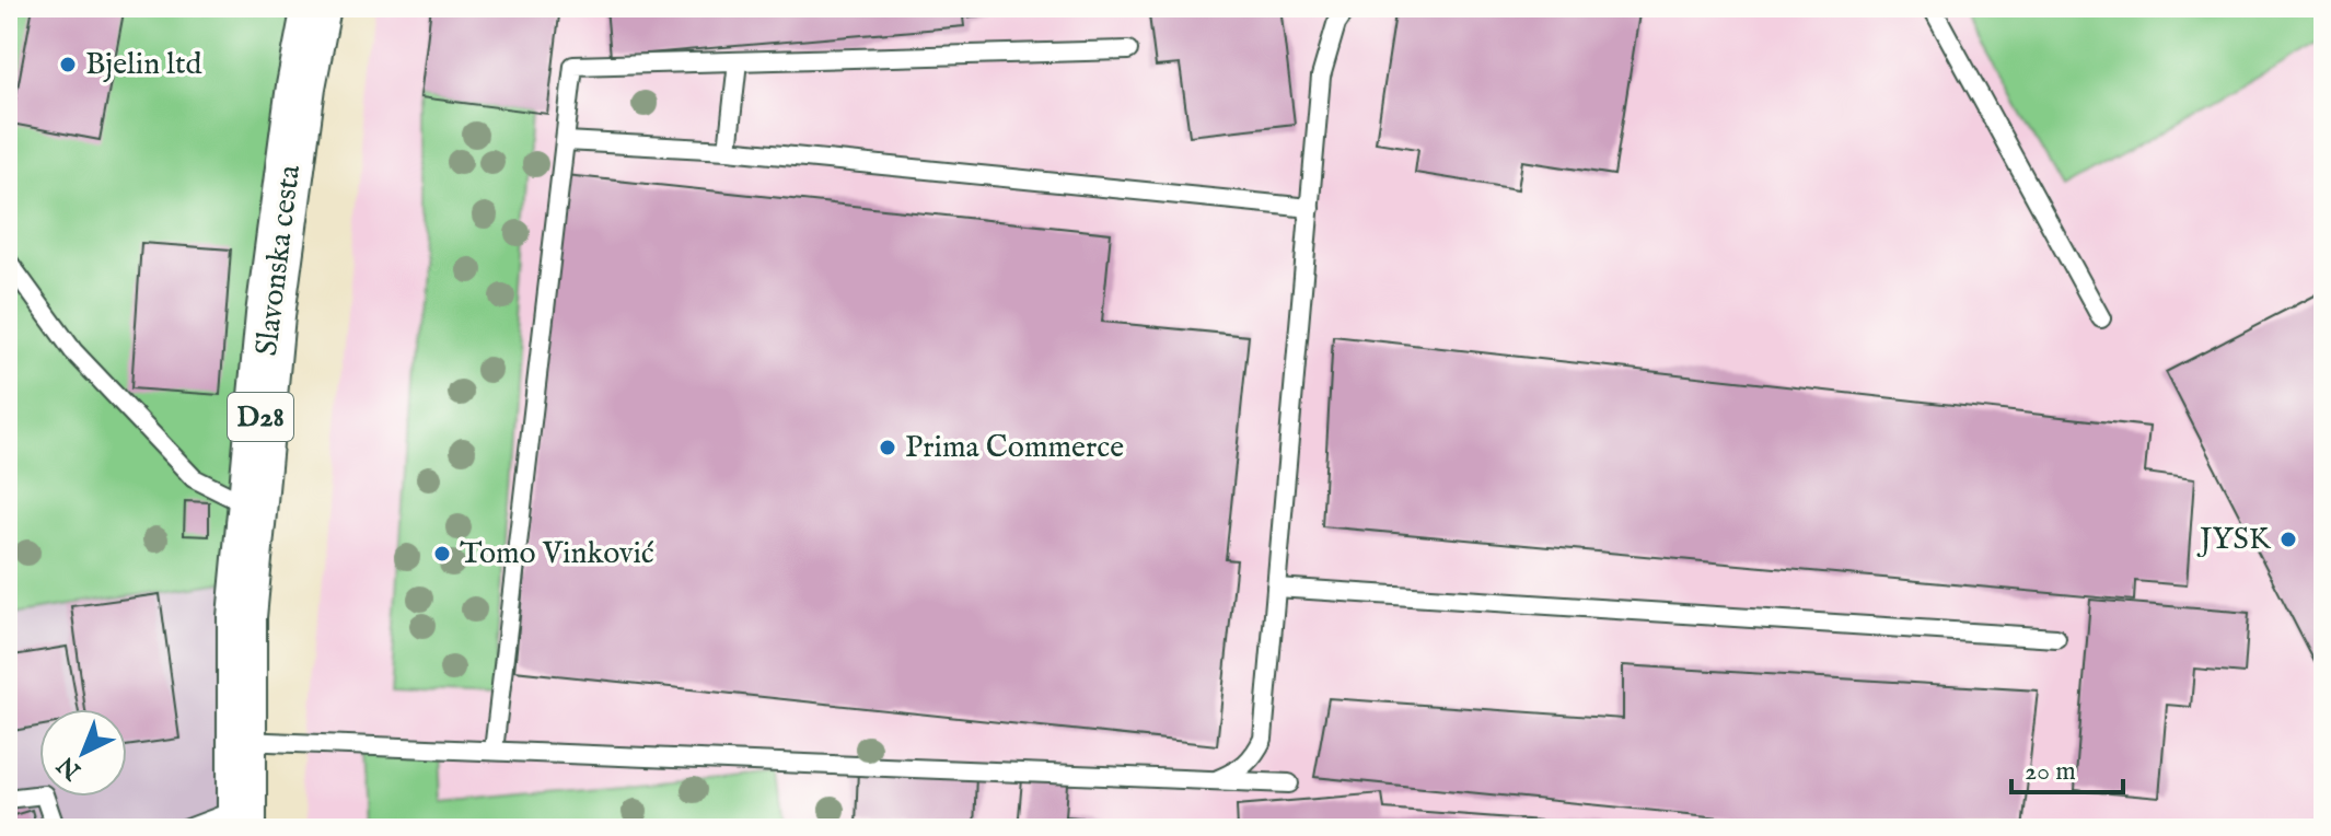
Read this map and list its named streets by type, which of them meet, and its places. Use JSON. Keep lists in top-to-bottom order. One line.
{"streets":{"main road":["Slavonska cesta","D28"]},"places":["Bjelin ltd","Prima Commerce","JYSK","Tomo Vinković"],"scale_bar":"20 m","north":"bottom left"}
